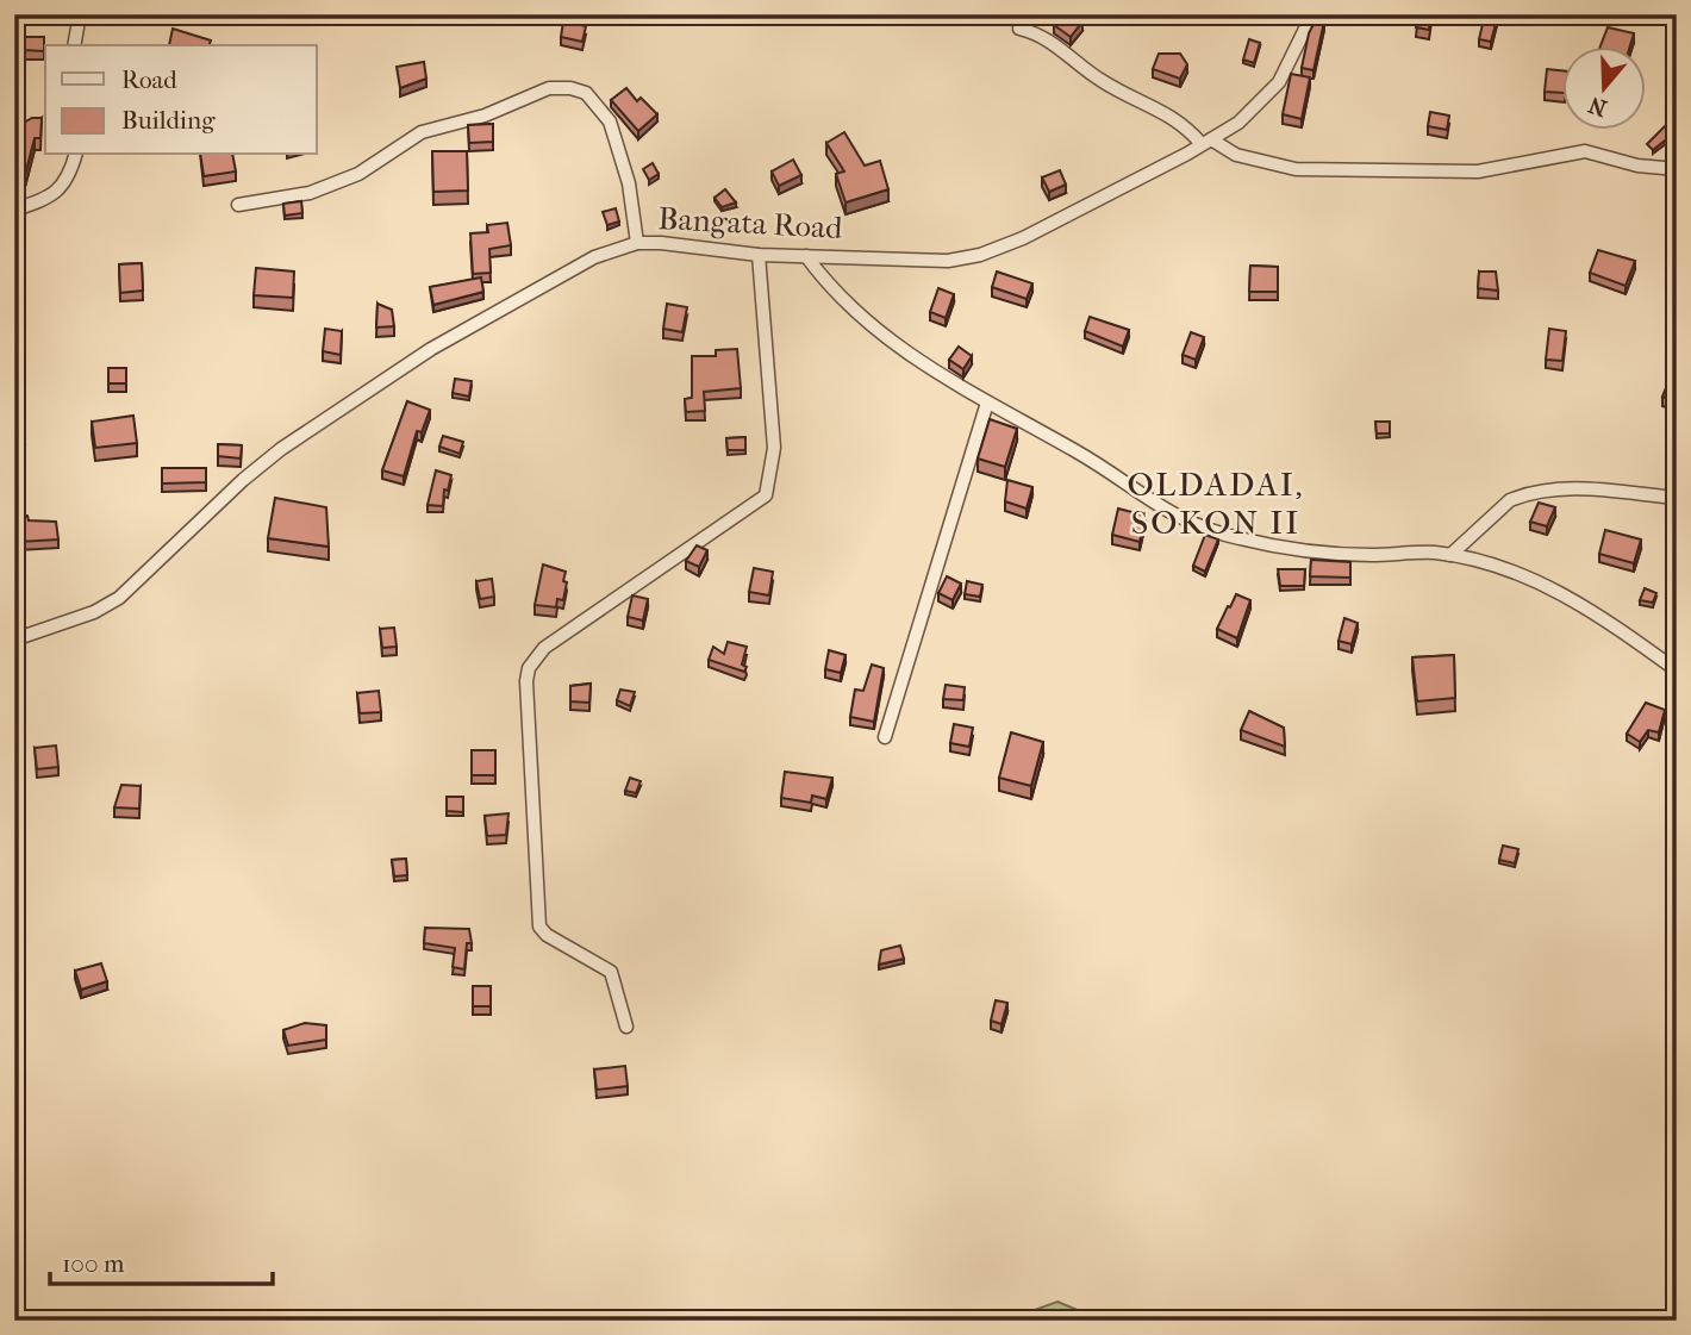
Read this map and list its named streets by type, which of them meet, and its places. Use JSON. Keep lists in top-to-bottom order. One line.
{"streets":{"street":["Bangata Road"]},"districts":["OLDADAI, SOKON II"],"legend":["Road","Building"],"scale_bar":"100 m","north":"bottom"}
